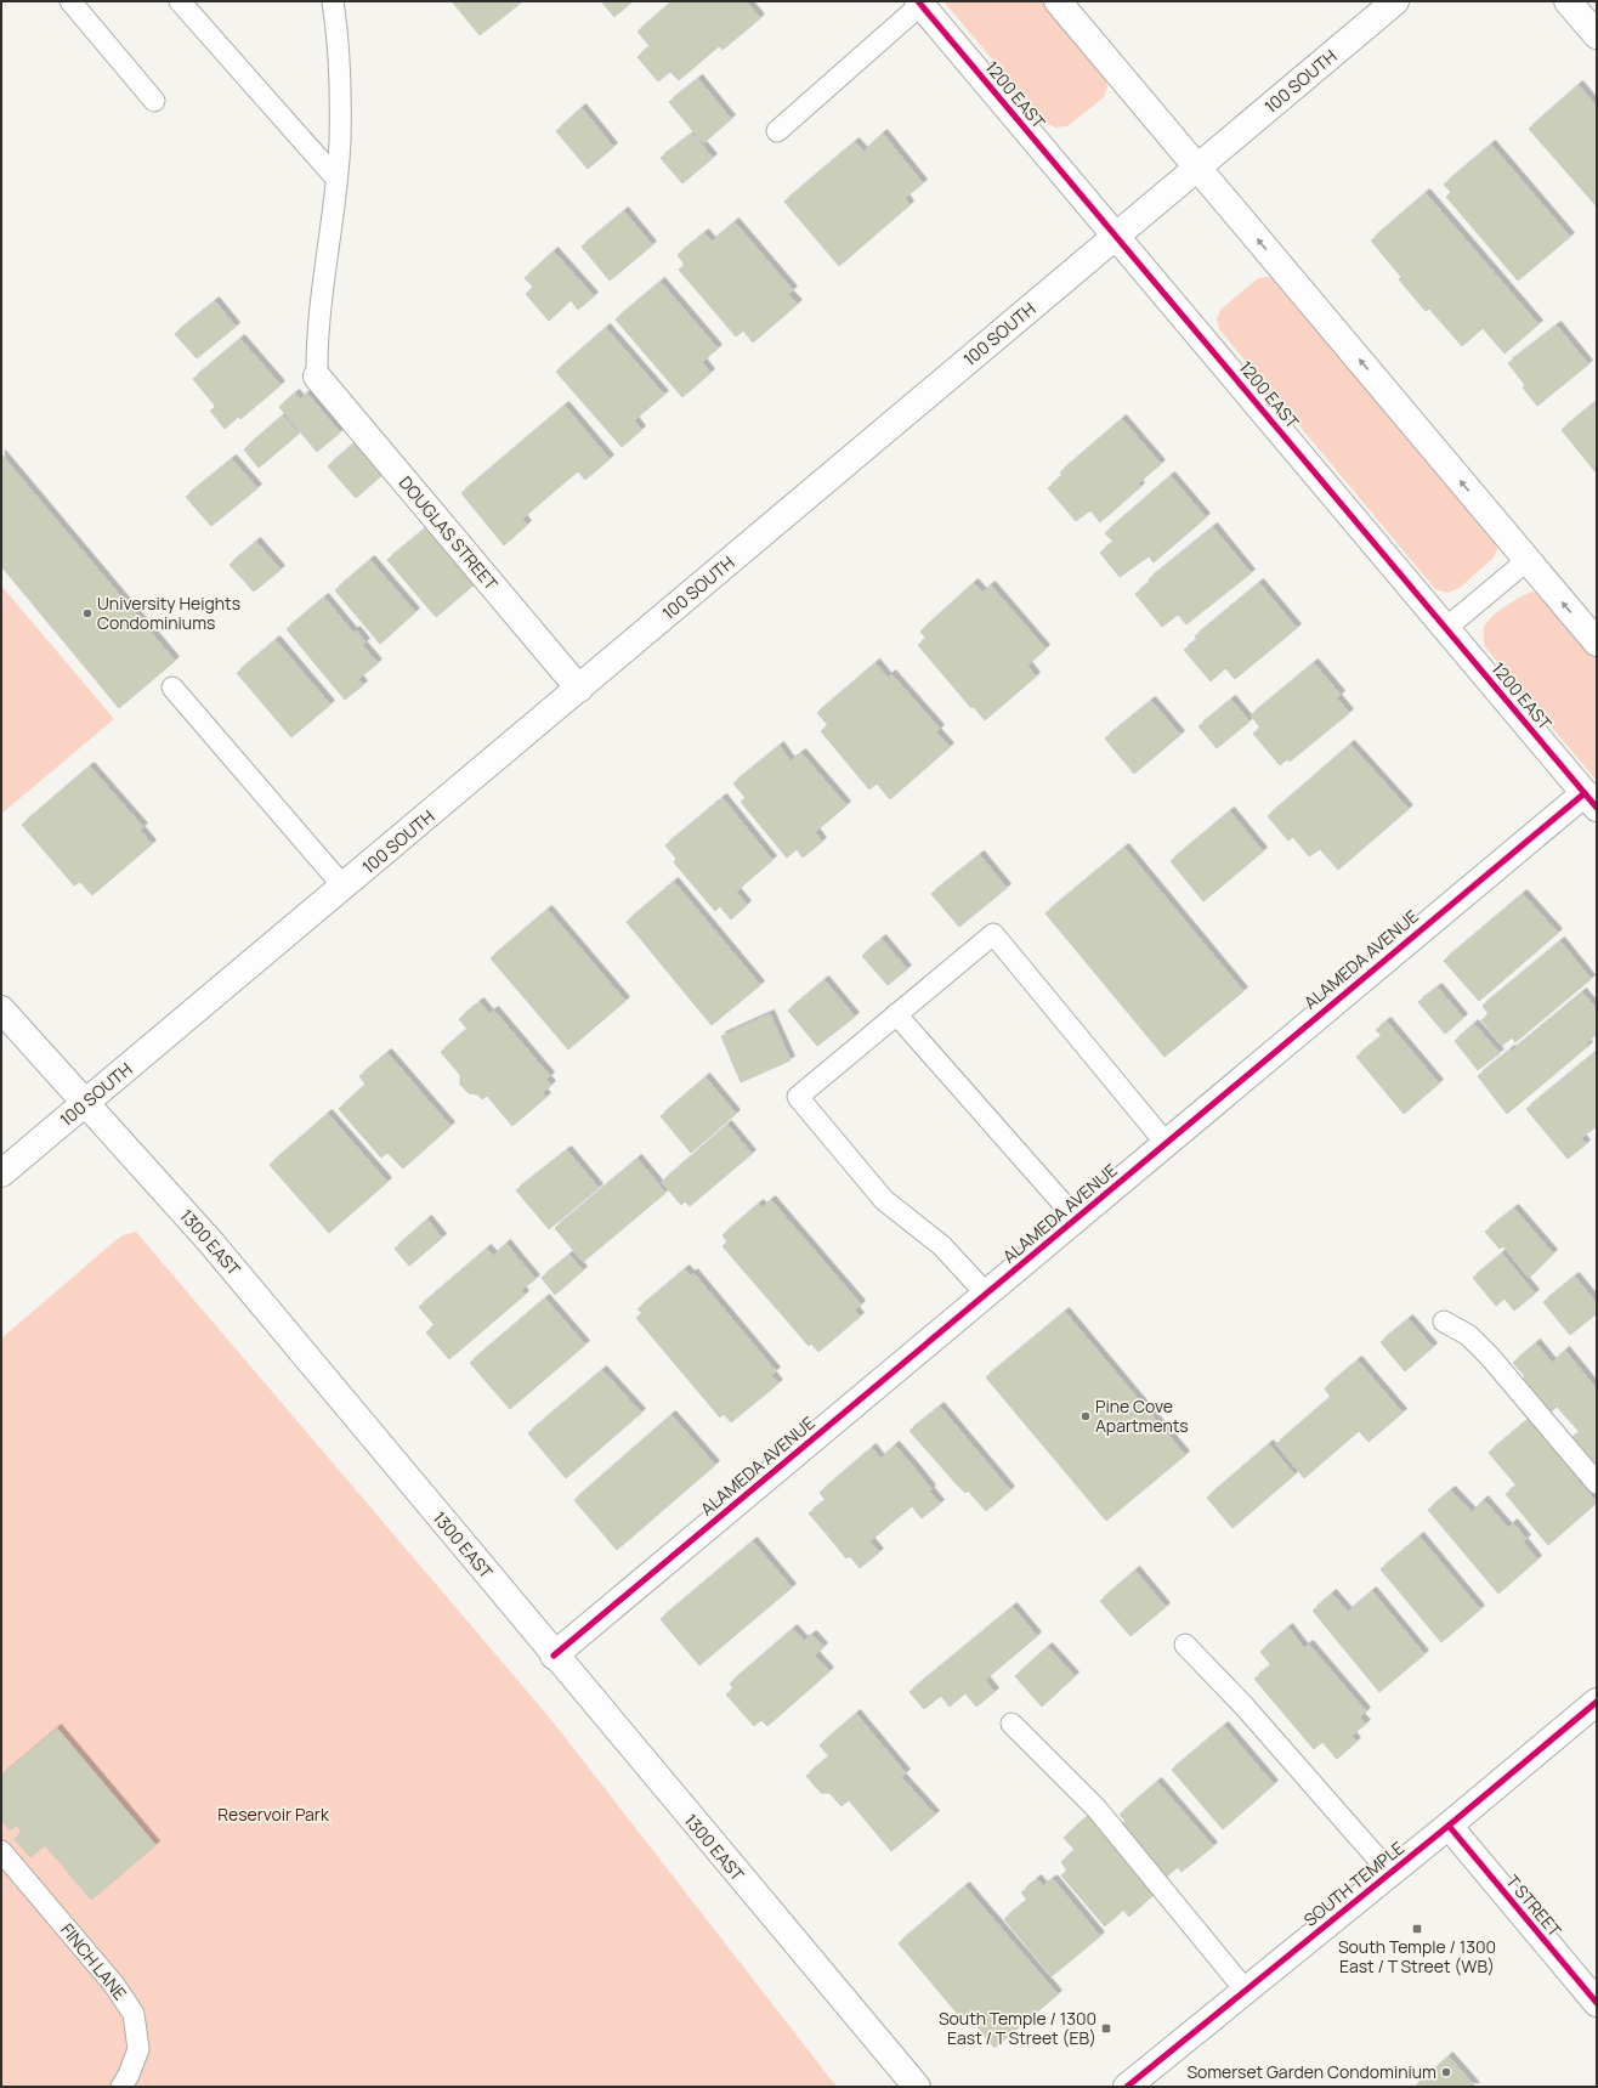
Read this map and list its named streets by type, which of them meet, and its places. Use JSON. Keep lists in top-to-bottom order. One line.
{"streets":{"street":["100 SOUTH","1200 EAST","DOUGLAS STREET","ALAMEDA AVENUE","1300 EAST","SOUTH TEMPLE","T STREET"],"lane":["FINCH LANE"]},"crossings":[["100 SOUTH","1200 EAST"],["100 SOUTH","DOUGLAS STREET"],["100 SOUTH","1300 EAST"],["1200 EAST","ALAMEDA AVENUE"],["ALAMEDA AVENUE","1300 EAST"],["SOUTH TEMPLE","T STREET"]],"parks":["Reservoir Park"],"places":{"other":["University Heights Condominiums","Pine Cove Apartments","Somerset Garden Condominium"],"transit":["South Temple / 1300 East / T Street (WB)","South Temple / 1300 East / T Street (EB)"]}}
